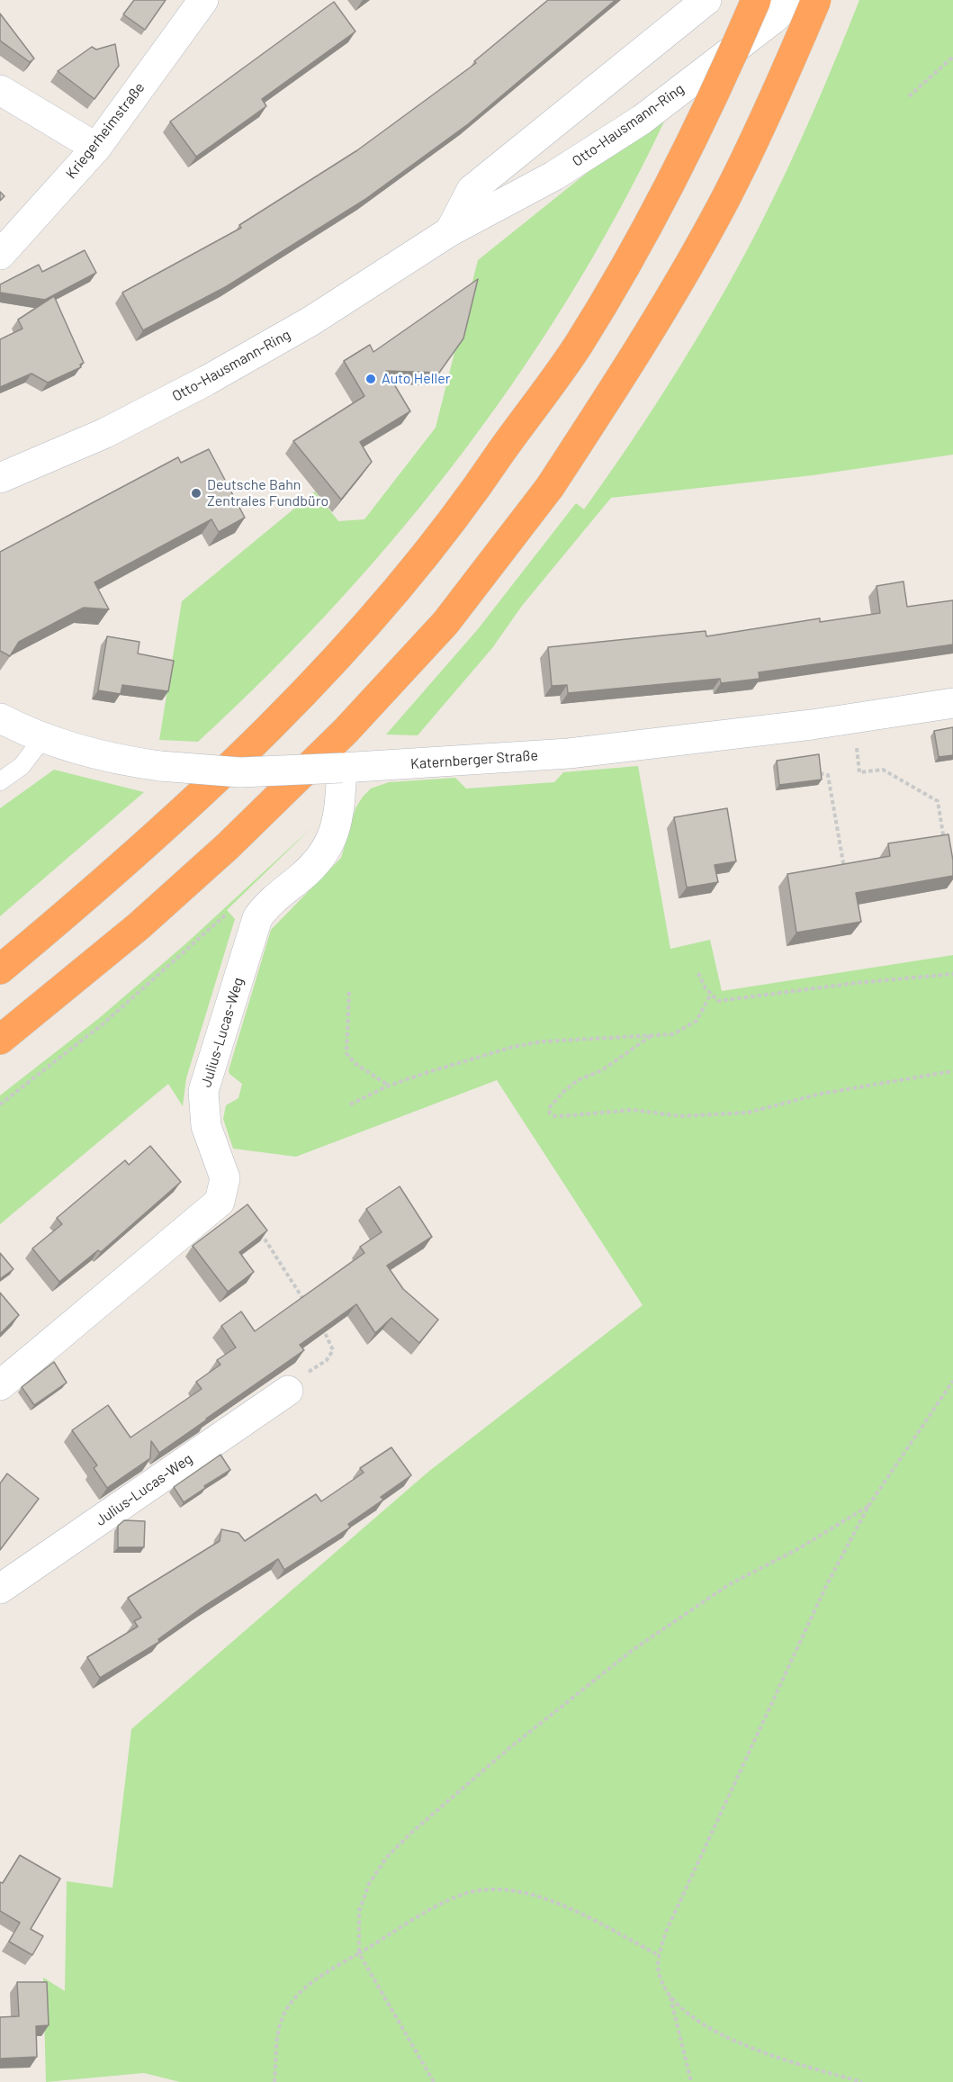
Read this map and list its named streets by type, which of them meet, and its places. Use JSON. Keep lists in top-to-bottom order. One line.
{"streets":{"street":["Otto-Hausmann-Ring","Kriegerheimstraße","Katernberger Straße","Julius-Lucas-Weg"]},"crossings":[["Katernberger Straße","Julius-Lucas-Weg"]],"places":["Auto Heller","Deutsche Bahn Zentrales Fundbüro"]}
